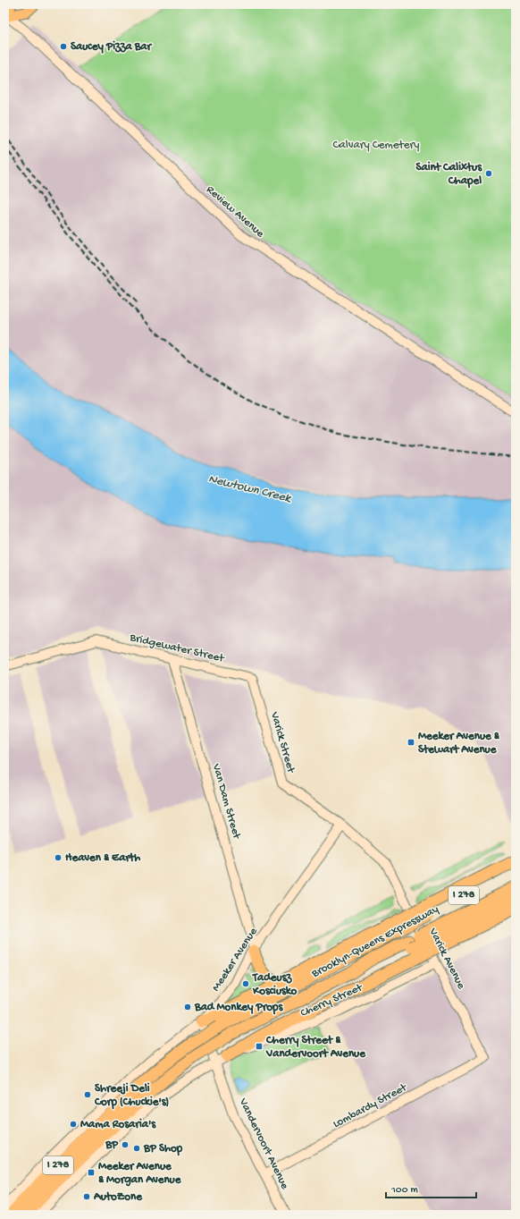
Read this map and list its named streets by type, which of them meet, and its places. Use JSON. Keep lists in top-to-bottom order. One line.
{"streets":{"highway":["I 278","Brooklyn-Queens Expressway"],"main road":["Review Avenue","Bridgewater Street","Varick Street","Van Dam Street","Varick Avenue","Meeker Avenue","Cherry Street","Lombardy Street","Vandervoort Avenue"]},"crossings":[["Bridgewater Street","Varick Street"],["Bridgewater Street","Van Dam Street"],["Varick Street","Varick Avenue"],["Varick Street","Meeker Avenue"],["Van Dam Street","Meeker Avenue"],["I 278","Brooklyn-Queens Expressway"],["Varick Avenue","Meeker Avenue"],["Varick Avenue","Cherry Street"],["Varick Avenue","Lombardy Street"],["Meeker Avenue","Vandervoort Avenue"],["Cherry Street","Vandervoort Avenue"],["Lombardy Street","Vandervoort Avenue"]],"water":["Newtown Creek"],"parks":["Calvary Cemetery"],"places":{"other":["Saucey Pizza Bar","Saint Calixtus Chapel","Heaven & Earth","Tadeusz Kosciusko","Bad Monkey Props","Shreeji Deli Corp (Chuckie's)","Mama Rosaria's","BP","BP Shop","AutoZone"],"transit":["Meeker Avenue & Stewart Avenue","Cherry Street & Vandervoort Avenue","Meeker Avenue & Morgan Avenue"]},"scale_bar":"100 m"}
